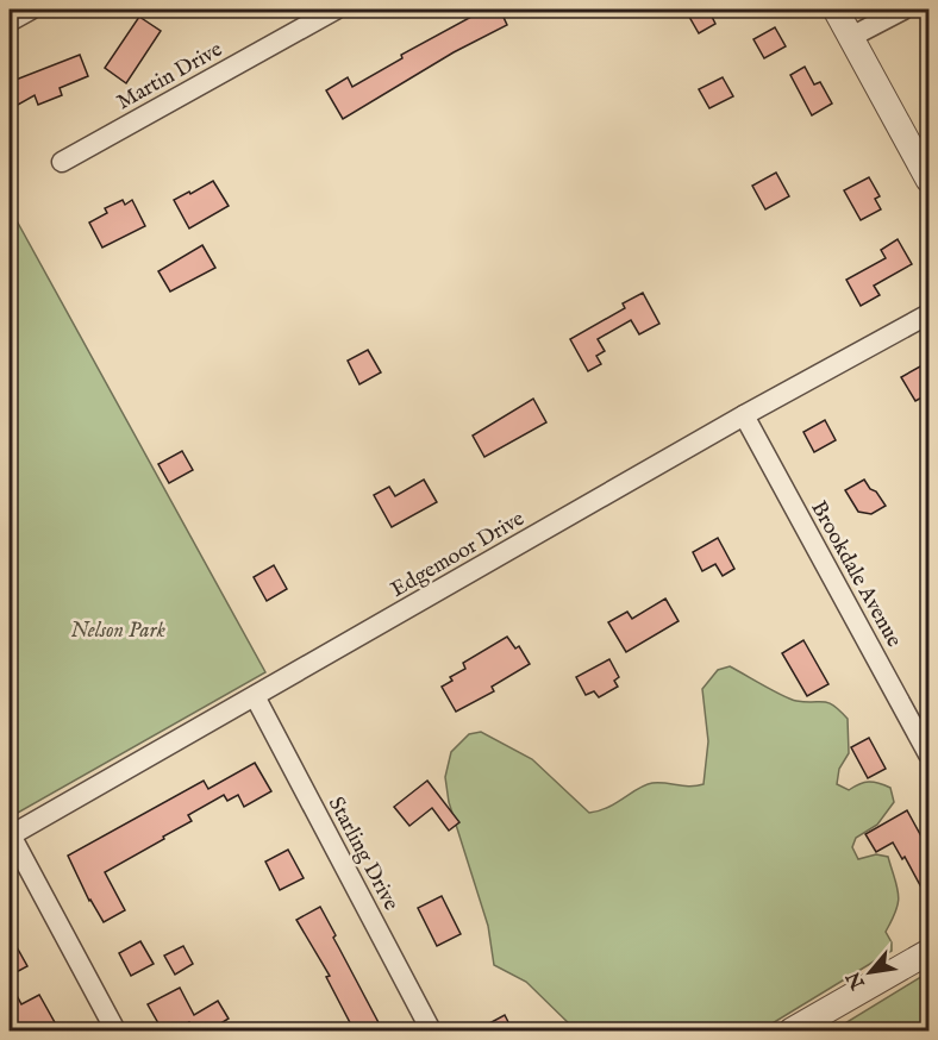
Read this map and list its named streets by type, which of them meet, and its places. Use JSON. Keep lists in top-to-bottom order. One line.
{"streets":{"street":["Martin Drive","Edgemoor Drive","Brookdale Avenue","Starling Drive"]},"crossings":[["Edgemoor Drive","Brookdale Avenue"],["Edgemoor Drive","Starling Drive"]],"parks":["Nelson Park"],"north":"bottom left"}
